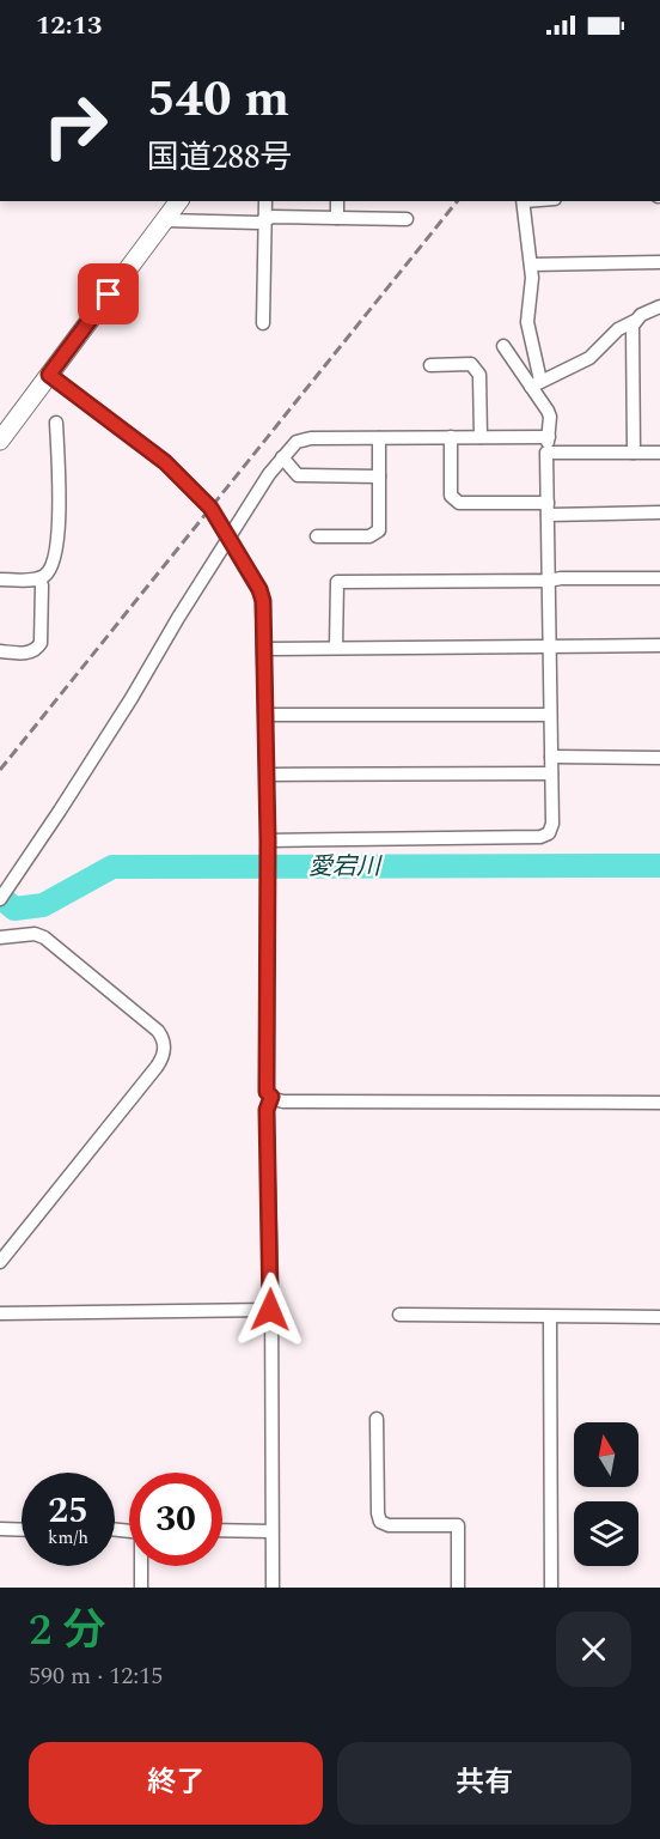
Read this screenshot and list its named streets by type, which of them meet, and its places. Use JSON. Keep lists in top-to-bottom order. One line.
{"water":["愛宕川"],"north":"top","page":{"status":"12:13","turn":["540 m","国道288号"],"speed":"25 km/h","limit":"30","heading":["2 分","590 m · 12:15"],"buttons":["終了","共有"]}}
